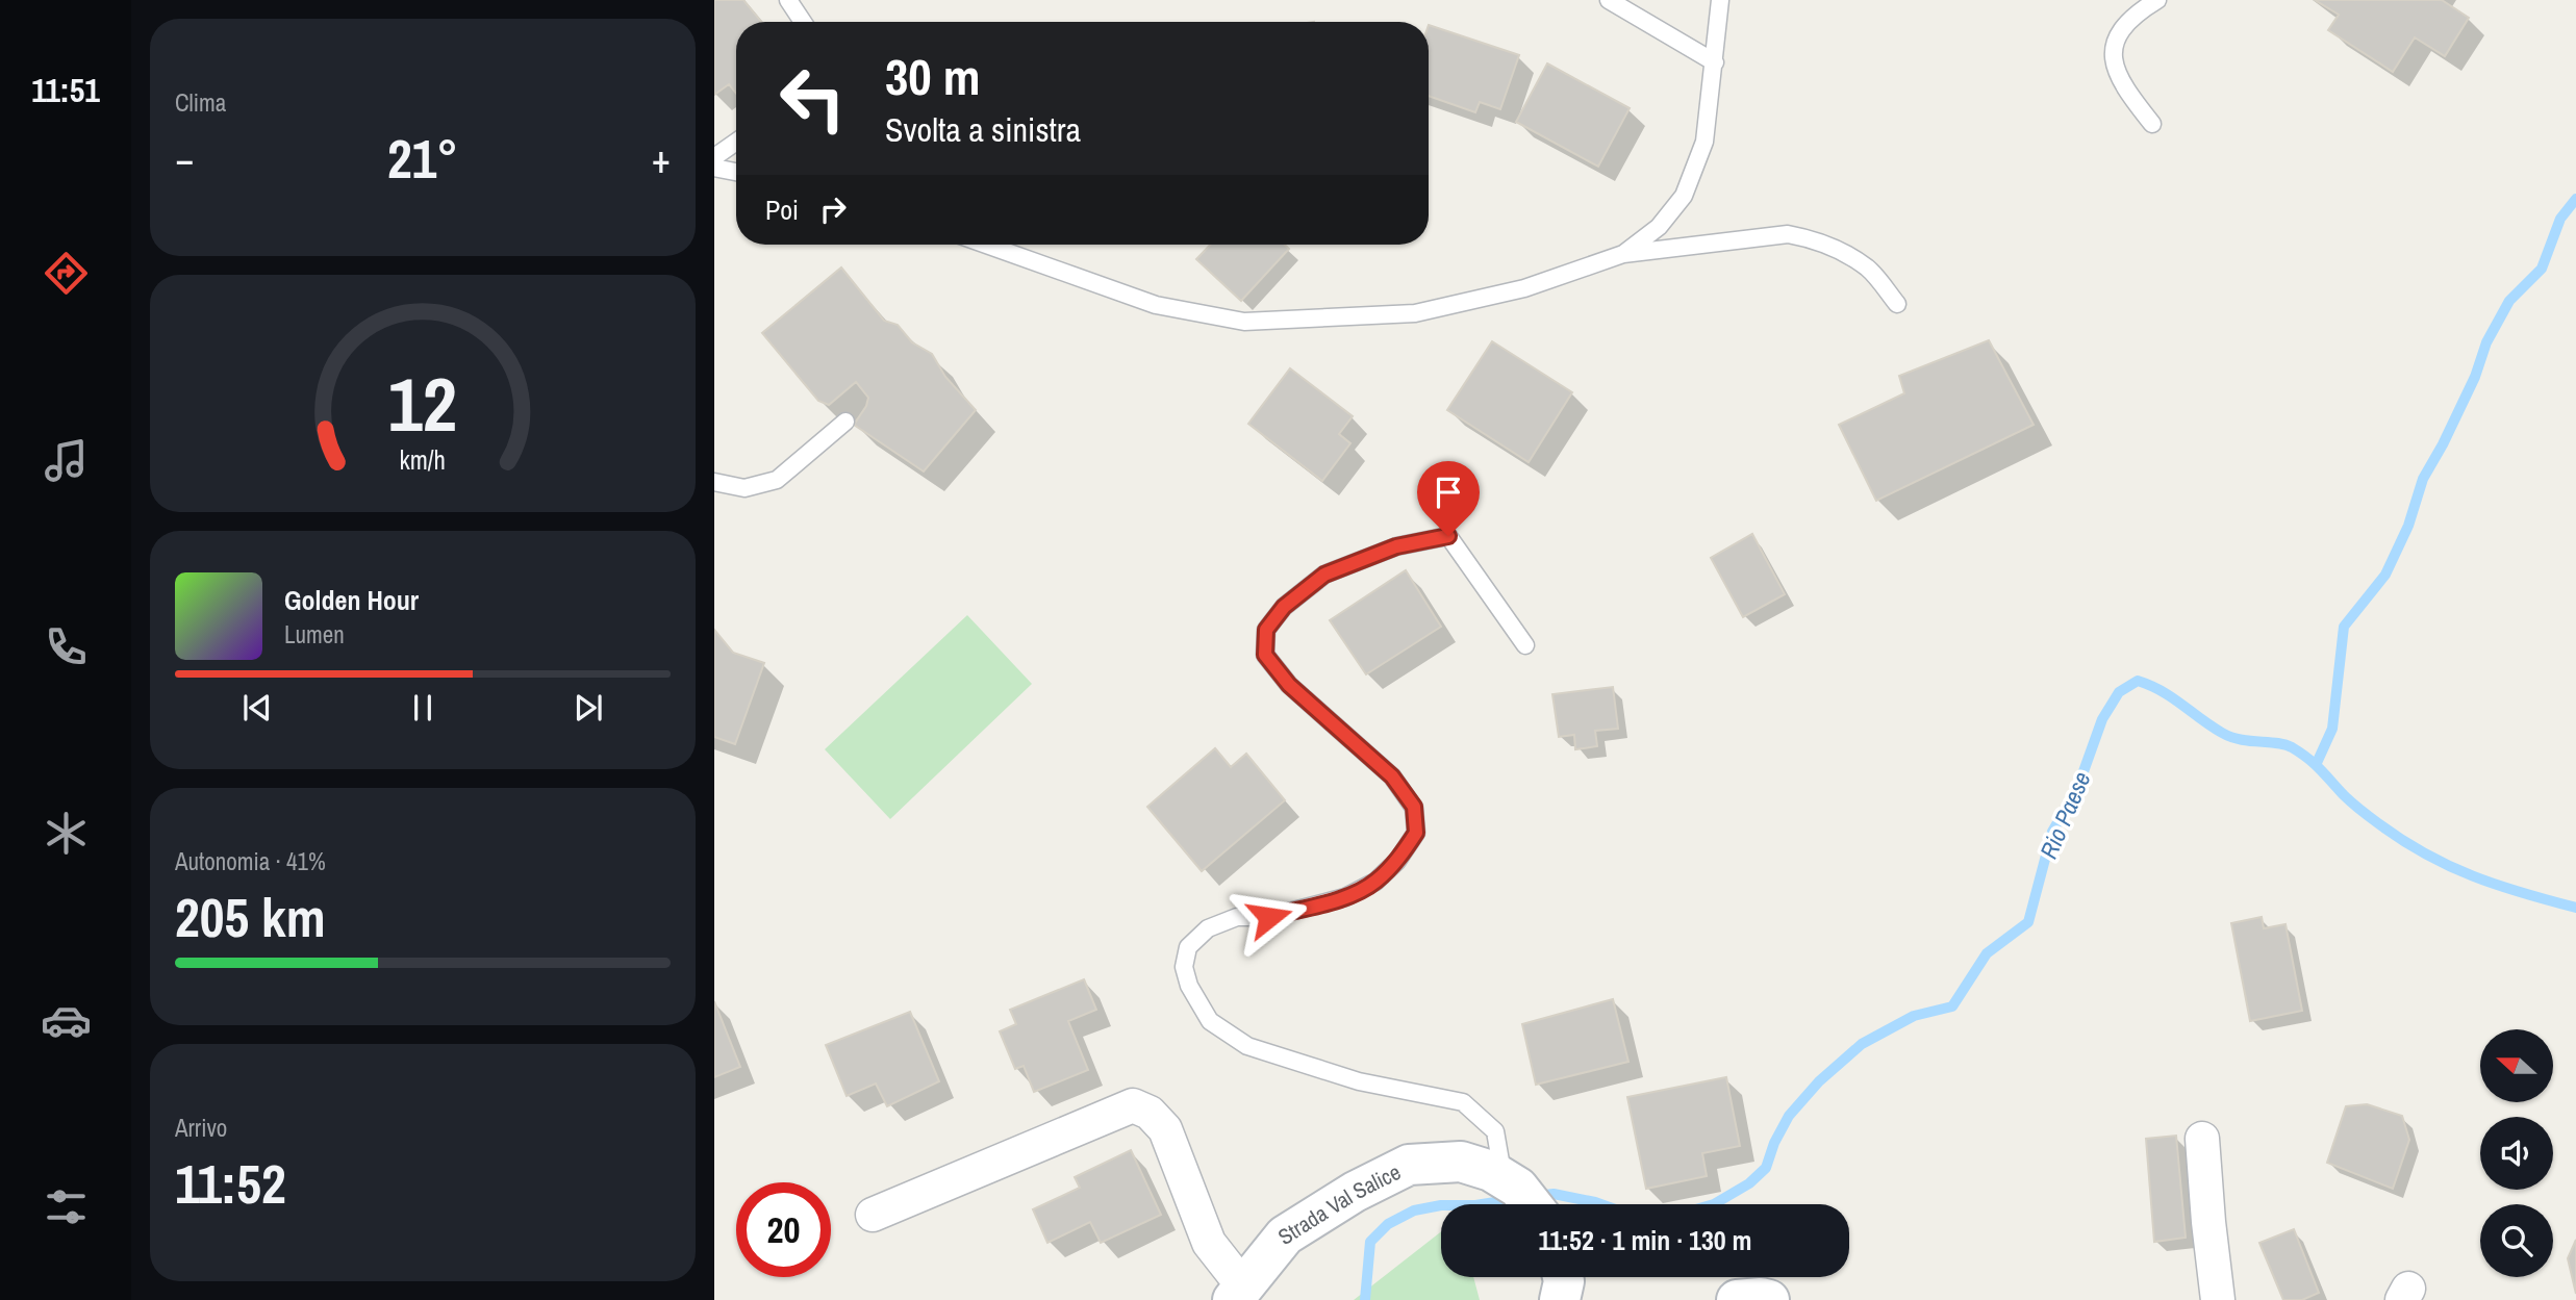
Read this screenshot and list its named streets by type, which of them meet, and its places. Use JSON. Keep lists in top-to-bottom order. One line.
{"streets":{"street":["Strada Val Salice"]},"water":["Rio Paese"],"north":"left","page":{"tabs":"11:51","tile":["Clima",["Autonomia · 41%","205 km"],["Arrivo","11:52"]],"turn":["30 m","Svolta a sinistra"],"heat":["−","21°","+"],"then":"Poi","song":["Golden Hour","Lumen"],"limit":"20","trip":"11:52 · 1 min · 130 m","gauge":["12","km/h"]}}
